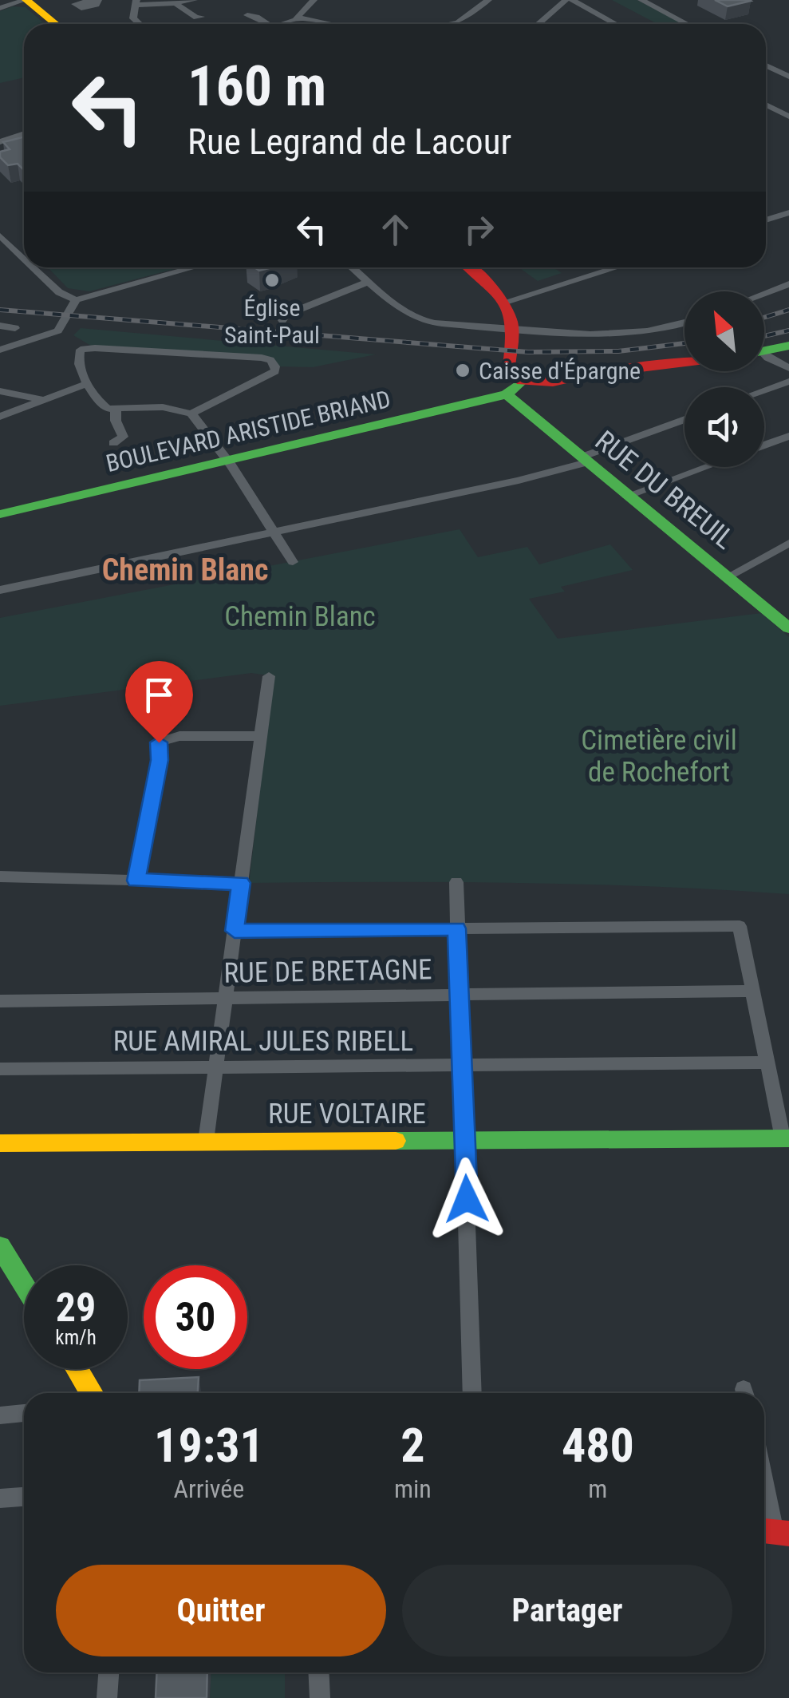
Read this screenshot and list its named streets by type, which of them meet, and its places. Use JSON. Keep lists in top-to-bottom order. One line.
{"streets":{"street":["BOULEVARD ARISTIDE BRIAND","RUE DU BREUIL","RUE DE BRETAGNE","RUE AMIRAL JULES RIBELL","RUE VOLTAIRE"]},"crossings":[["BOULEVARD ARISTIDE BRIAND","RUE DU BREUIL"]],"districts":["Chemin Blanc"],"parks":["Chemin Blanc","Cimetière civil de Rochefort"],"places":["Église Saint-Paul","Caisse d'Épargne"],"north":"top left","page":{"turn":["160 m","Rue Legrand de Lacour"],"speed":"29 km/h","limit":"30","eta":["19:31","Arrivée","2","min","480","m"],"buttons":["Quitter","Partager"]}}
